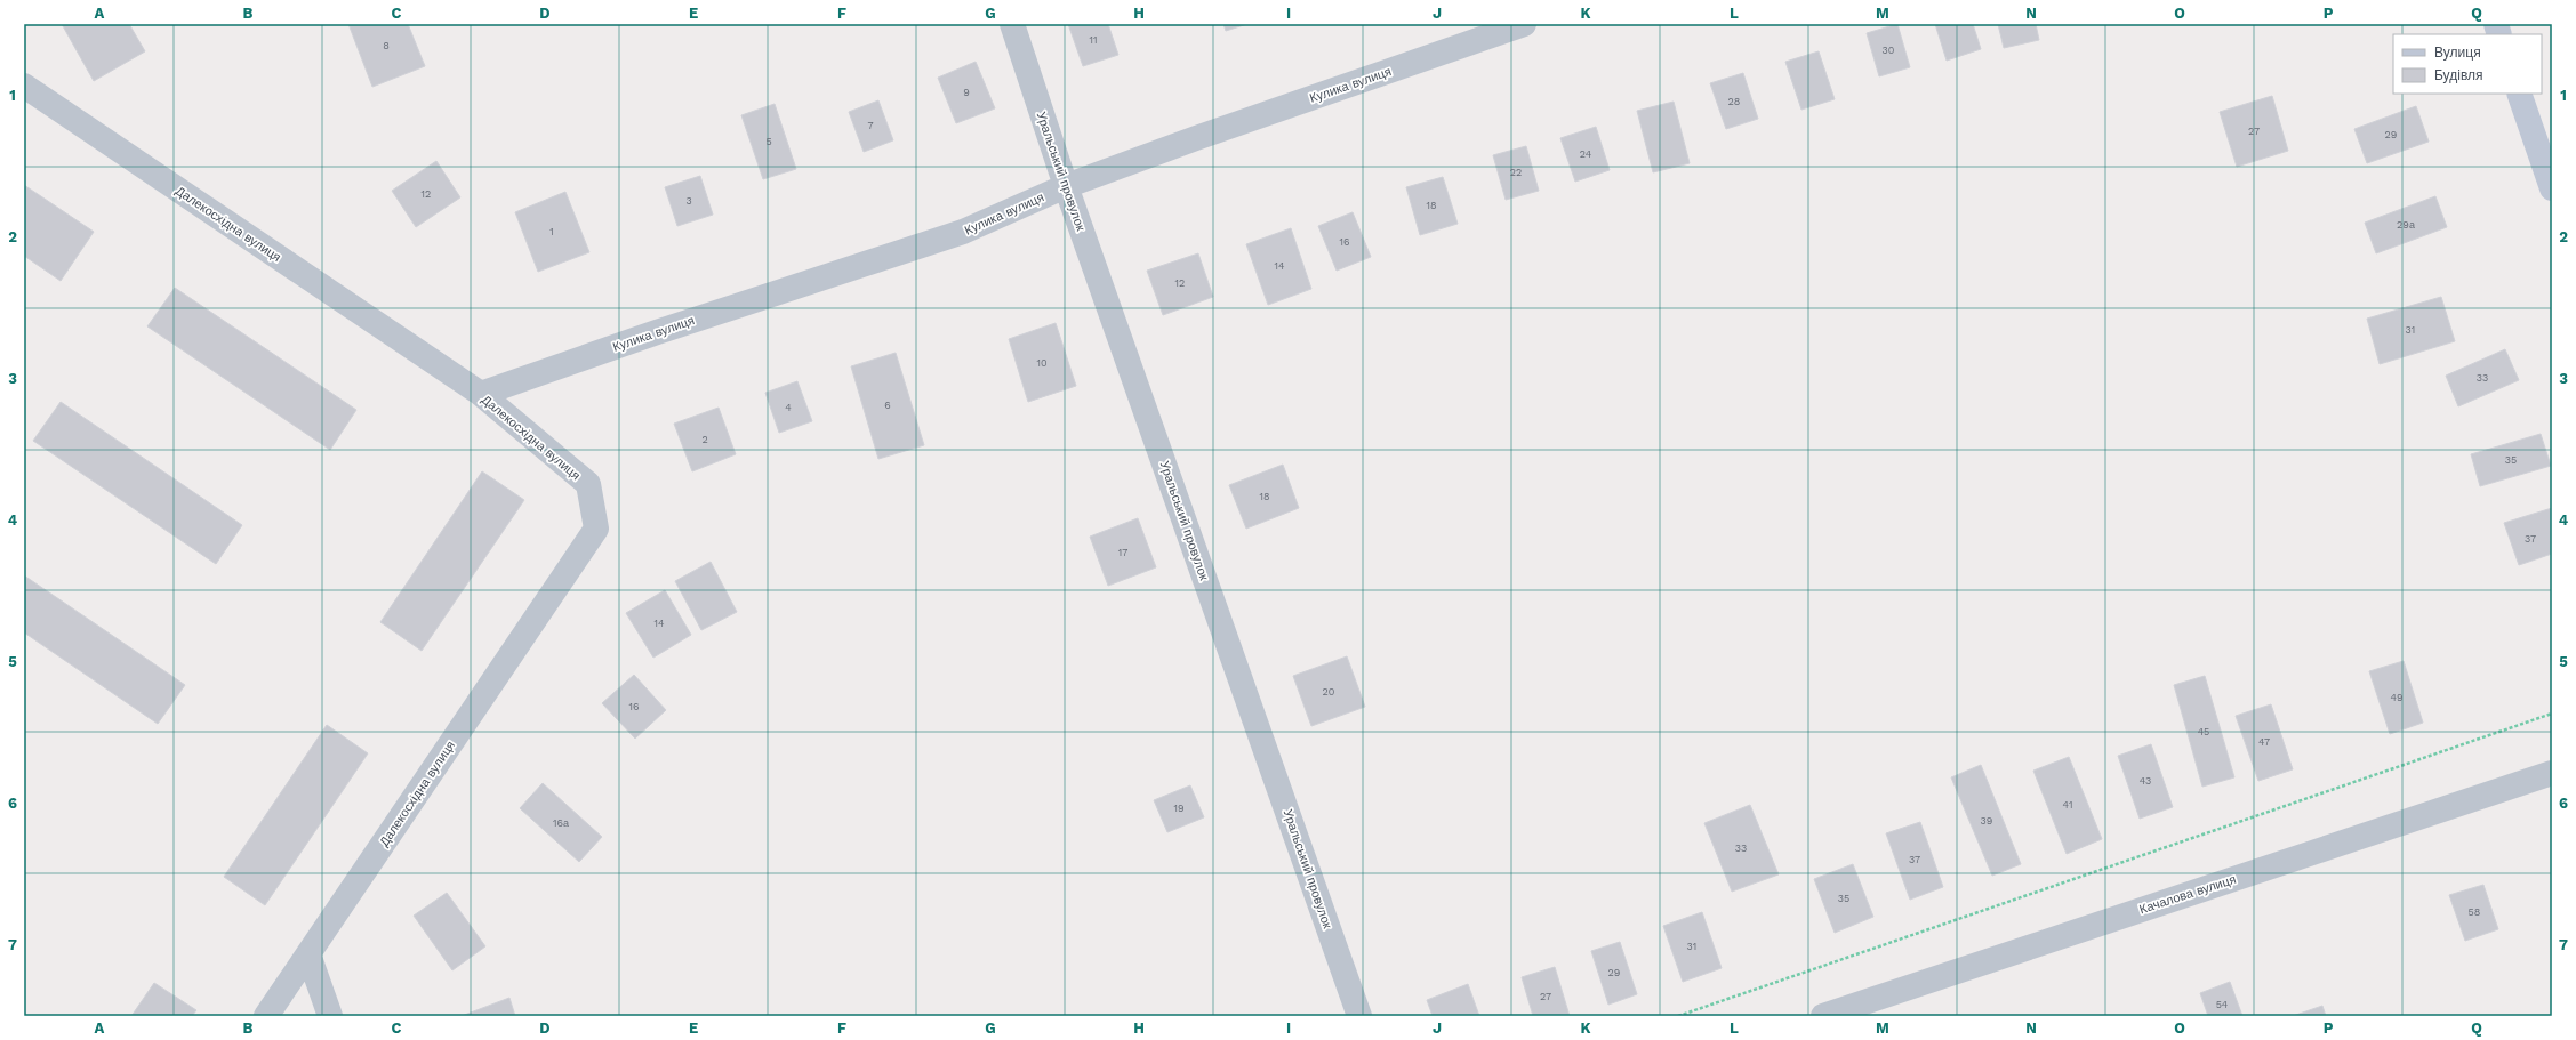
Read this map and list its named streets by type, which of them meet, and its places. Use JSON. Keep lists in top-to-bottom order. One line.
{"streets":{"street":["Кулика вулиця","Уральський провулок","Далекосхідна вулиця","Качалова вулиця"]},"crossings":[["Кулика вулиця","Уральський провулок"],["Кулика вулиця","Далекосхідна вулиця"]],"house_numbers":["11","8","30","9","28","7","27","29","5","24","22","12","3","18","29а","1","16","14","12","31","10","33","6","4","2","35","18","37","17","14","20","49","16","45","47","43","41","19","39","16а","33","37","35","58","31","29","27","54"],"legend":["Вулиця","Будівля"],"grid":{"columns":["A","B","C","D","E","F","G","H","I","J","K","L","M","N","O","P","Q"],"rows":["1","2","3","4","5","6","7"]}}
